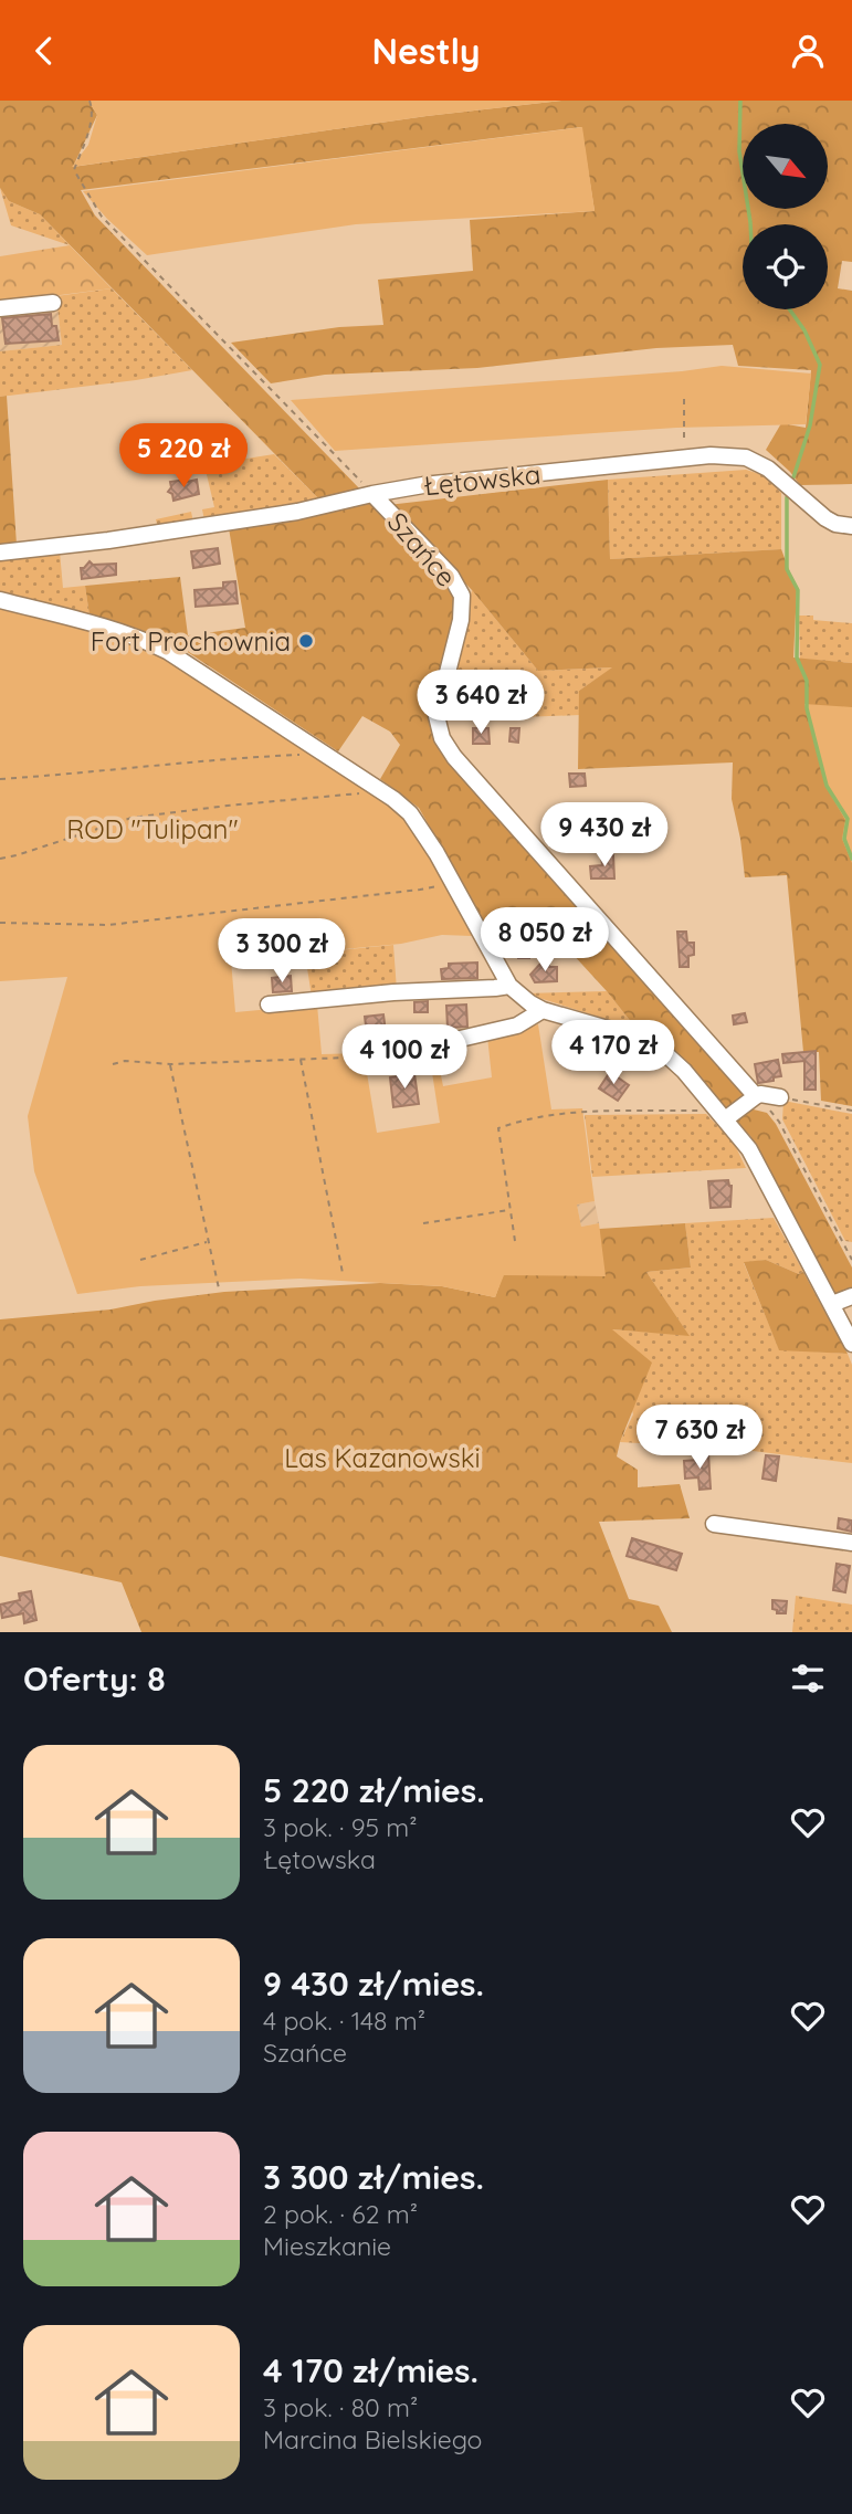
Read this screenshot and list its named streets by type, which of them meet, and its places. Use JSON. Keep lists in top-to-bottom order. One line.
{"streets":{"street":["Łętowska","Szańce"]},"crossings":[["Łętowska","Szańce"]],"parks":["ROD \"Tulipan\"","Las Kazanowski"],"places":["Fort Prochownia"],"north":"bottom right","page":{"header":"Nestly","price":["5 220 zł","3 640 zł","9 430 zł","8 050 zł","3 300 zł","4 170 zł","4 100 zł","7 630 zł"],"heading":"Oferty: 8","list":[{"name":"5 220 zł/mies.","note":"3 pok. · 95 m² · Łętowska"},{"name":"9 430 zł/mies.","note":"4 pok. · 148 m² · Szańce"},{"name":"3 300 zł/mies.","note":"2 pok. · 62 m² · Mieszkanie"},{"name":"4 170 zł/mies.","note":"3 pok. · 80 m² · Marcina Bielskiego"}]}}
